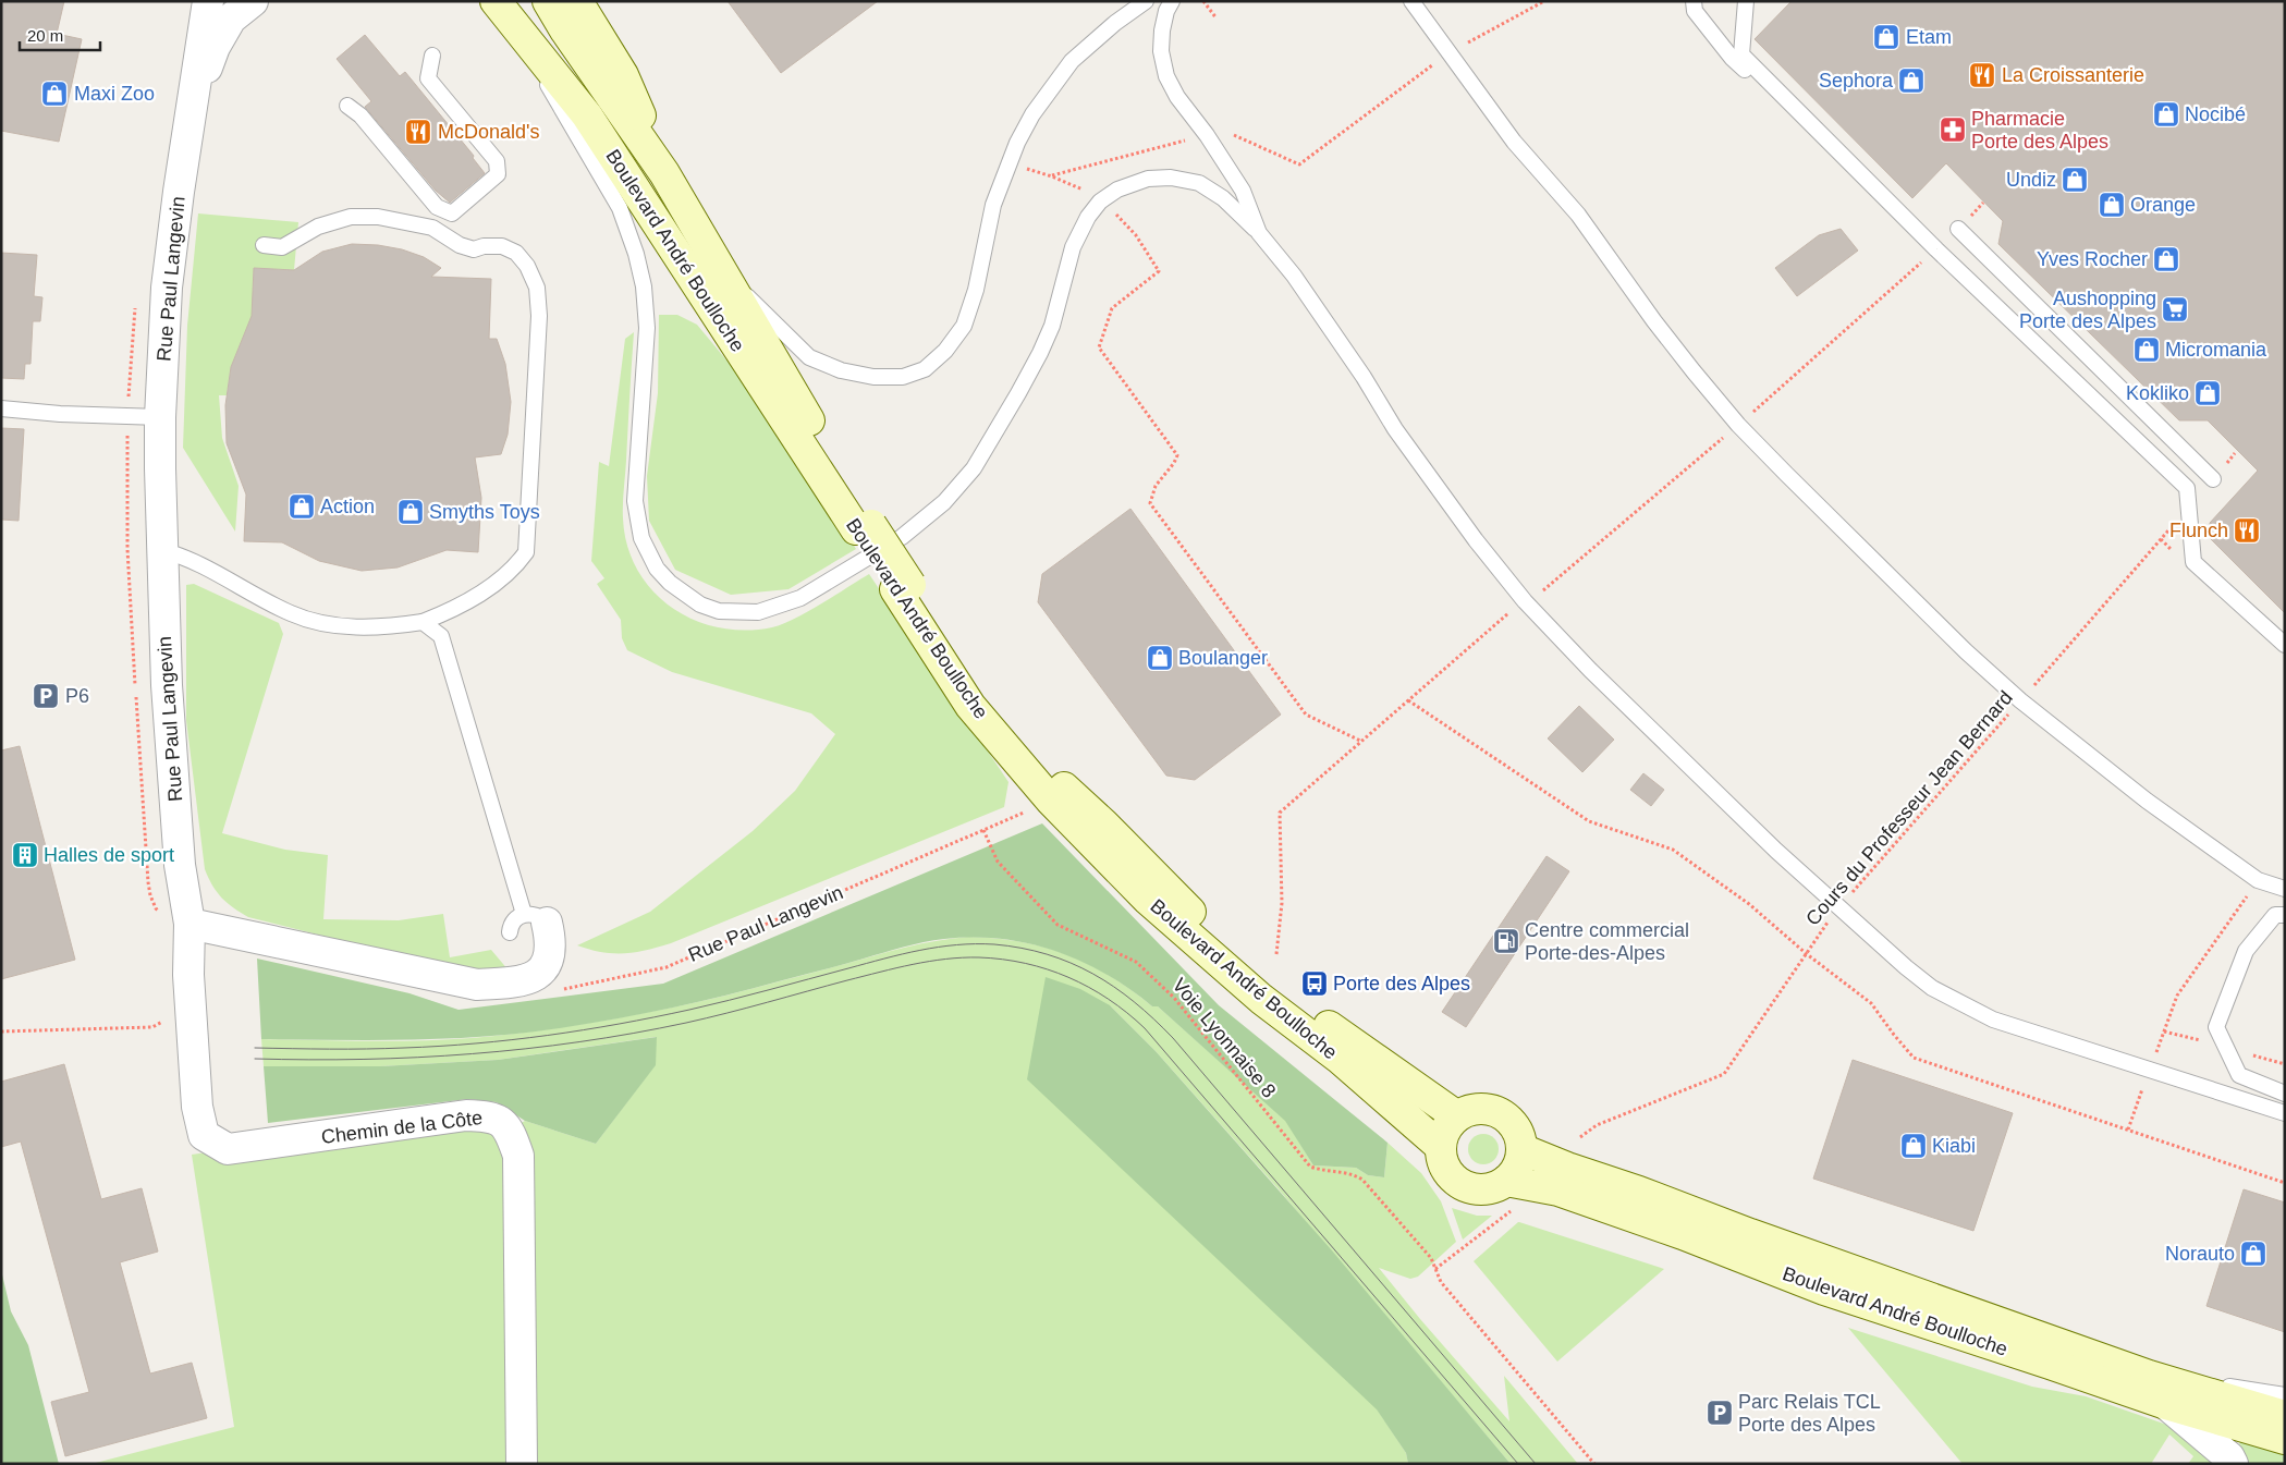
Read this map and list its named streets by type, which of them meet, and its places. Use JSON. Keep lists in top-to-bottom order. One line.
{"streets":{"main road":["Boulevard André Boulloche"],"street":["Rue Paul Langevin","Chemin de la Côte"],"path":["Cours du Professeur Jean Bernard","Voie Lyonnaise 8"]},"crossings":[["Rue Paul Langevin","Voie Lyonnaise 8"],["Rue Paul Langevin","Chemin de la Côte"]],"places":{"shop":["Etam","Sephora","Maxi Zoo","Nocibé","Undiz","Orange","Yves Rocher","Micromania","Kokliko","Action","Smyths Toys","Boulanger","Kiabi","Norauto"],"restaurant":["La Croissanterie","McDonald's","Flunch"],"pharmacy":["Pharmacie Porte des Alpes"],"supermarket":["Aushopping Porte des Alpes"],"parking":["P6","Parc Relais TCL Porte des Alpes"],"building":["Halles de sport"],"fuel station":["Centre commercial Porte-des-Alpes"],"bus stop":["Porte des Alpes"]},"scale_bar":"20 m"}
